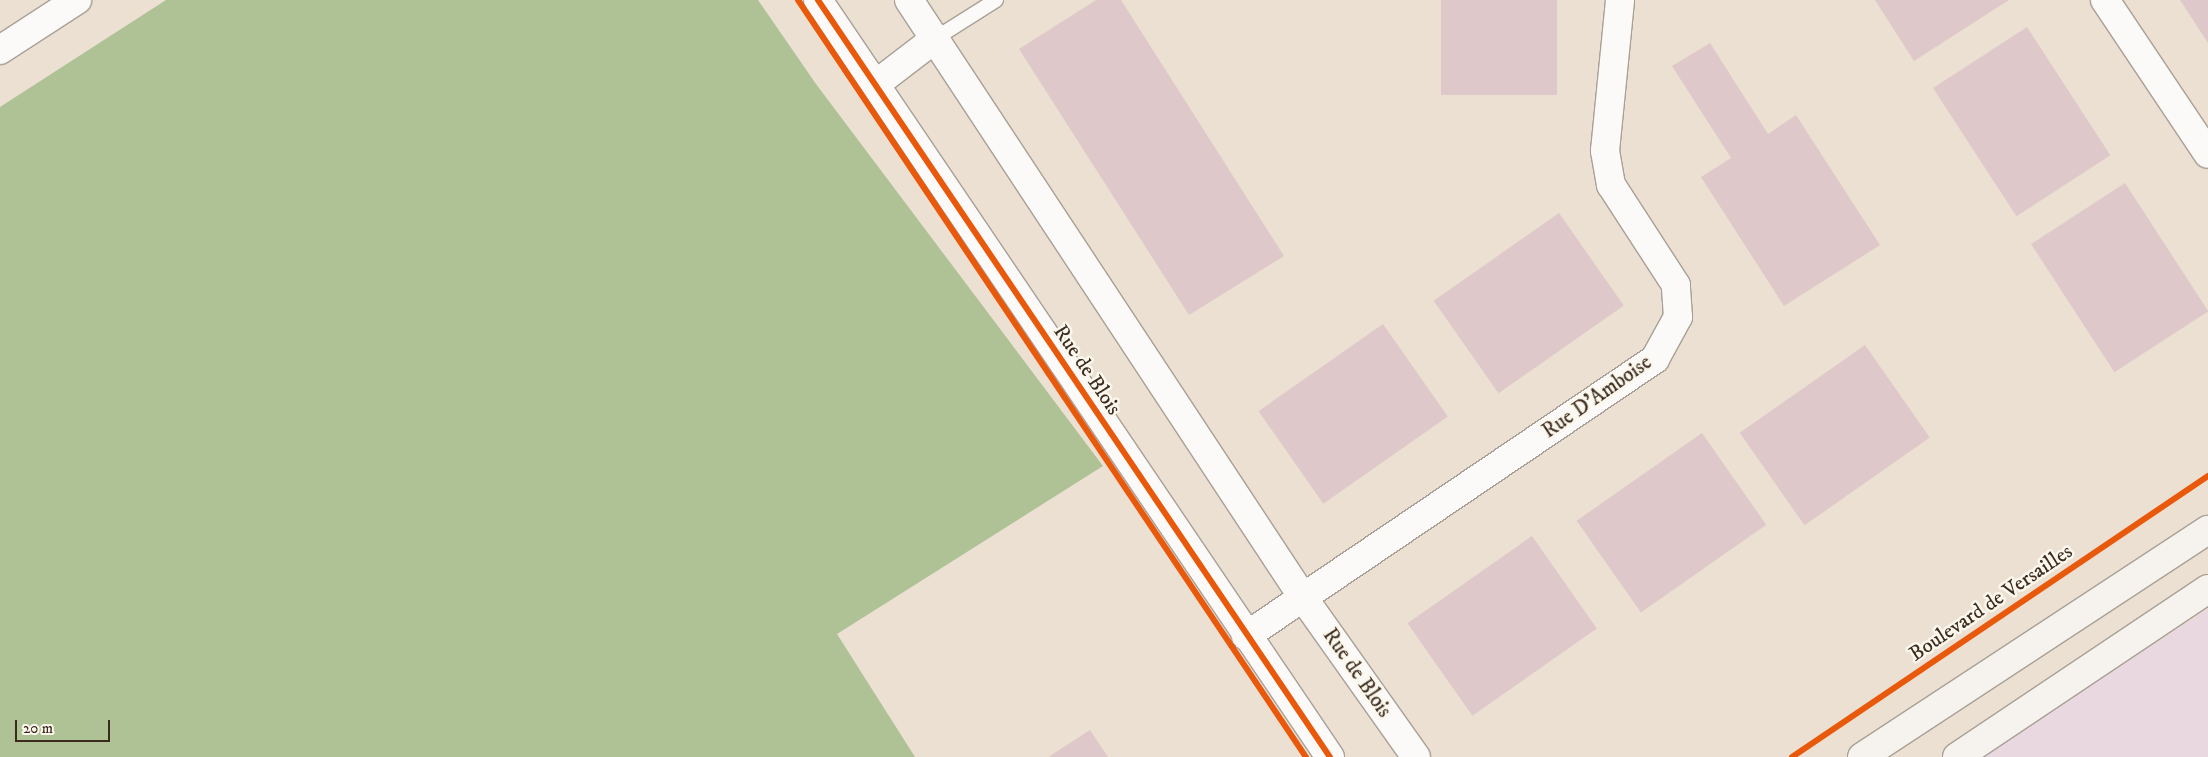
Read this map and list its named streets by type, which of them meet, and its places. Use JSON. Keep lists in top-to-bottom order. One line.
{"streets":{"street":["Rue de Blois","Rue D'Amboise"],"cycle path":["Boulevard de Versailles"]},"crossings":[["Rue de Blois","Rue D'Amboise"]],"scale_bar":"20 m"}
